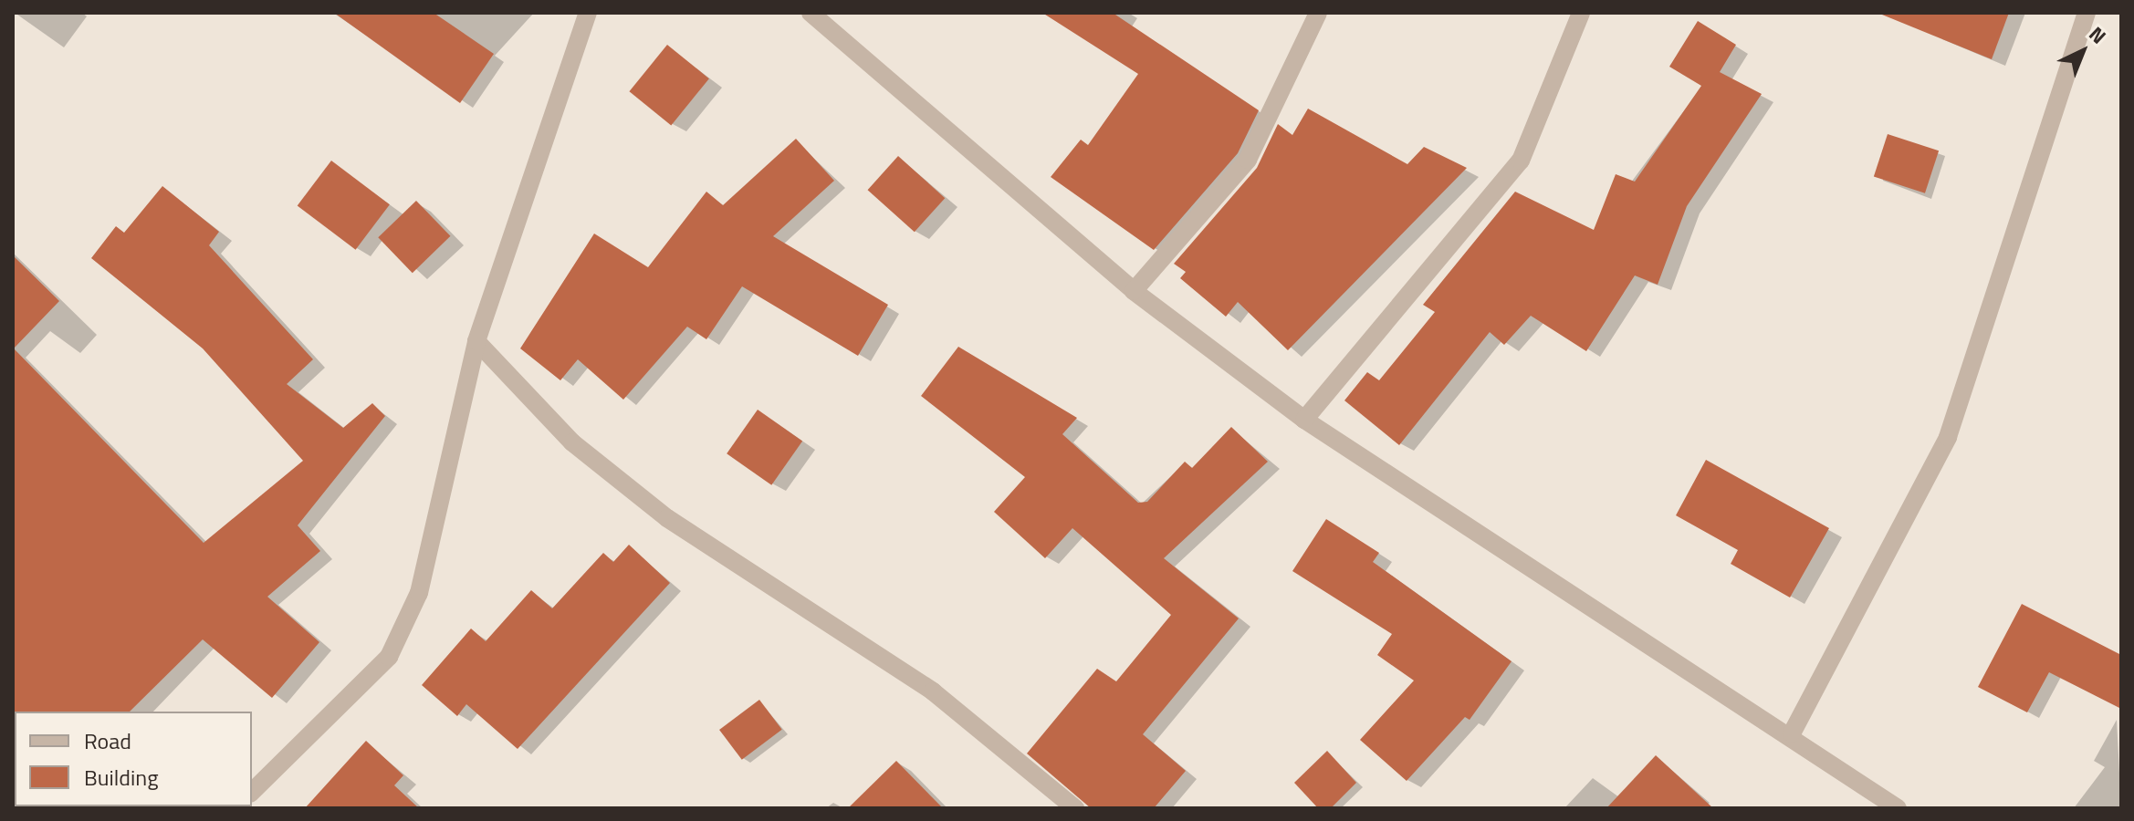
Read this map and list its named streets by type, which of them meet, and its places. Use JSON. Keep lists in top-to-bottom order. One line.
{"legend":["Road","Building"],"north":"top right"}
